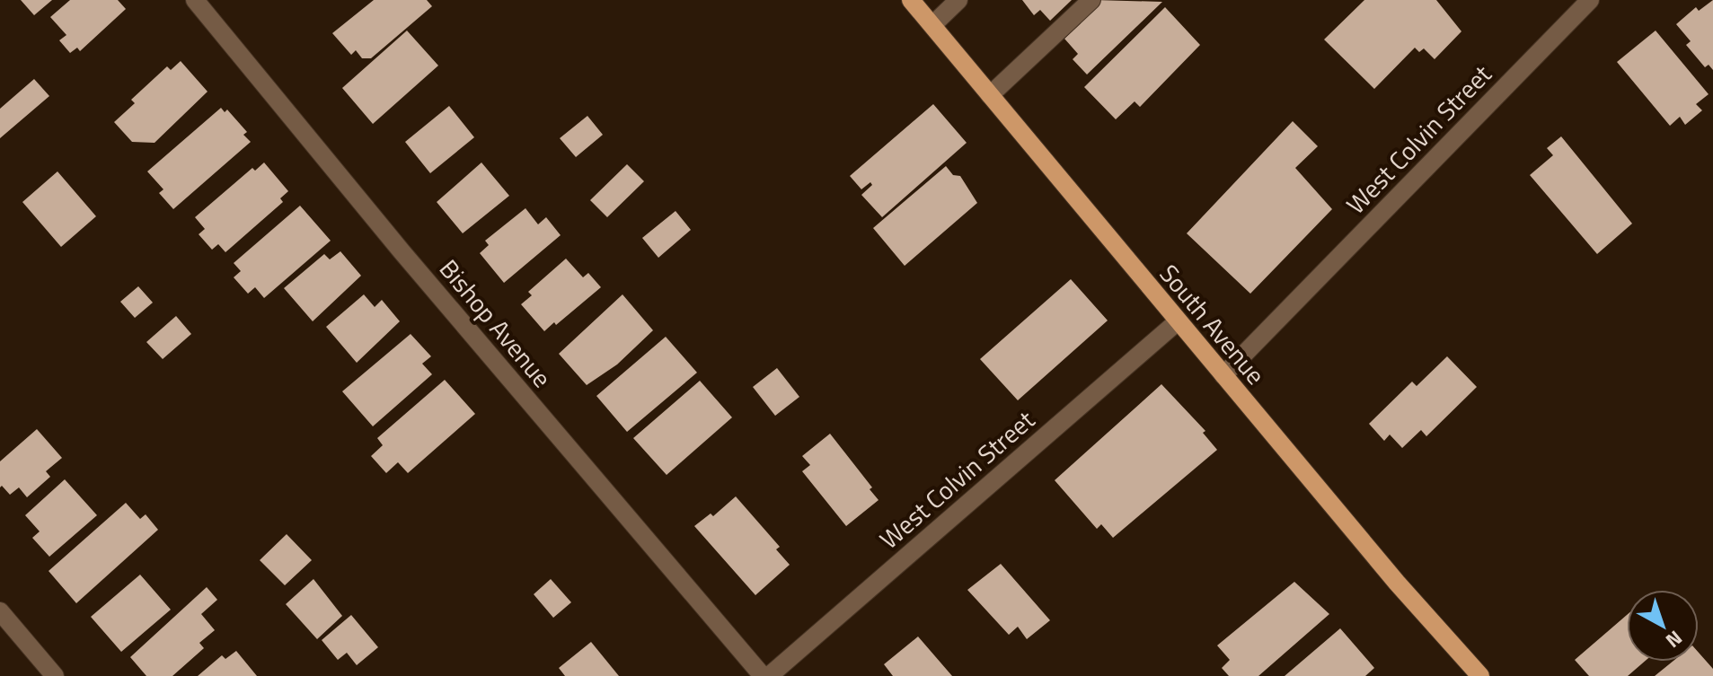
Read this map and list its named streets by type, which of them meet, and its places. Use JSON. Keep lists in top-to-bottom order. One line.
{"streets":{"main road":["South Avenue"],"street":["West Colvin Street","Bishop Avenue"]},"crossings":[["West Colvin Street","South Avenue"]],"north":"bottom right"}
